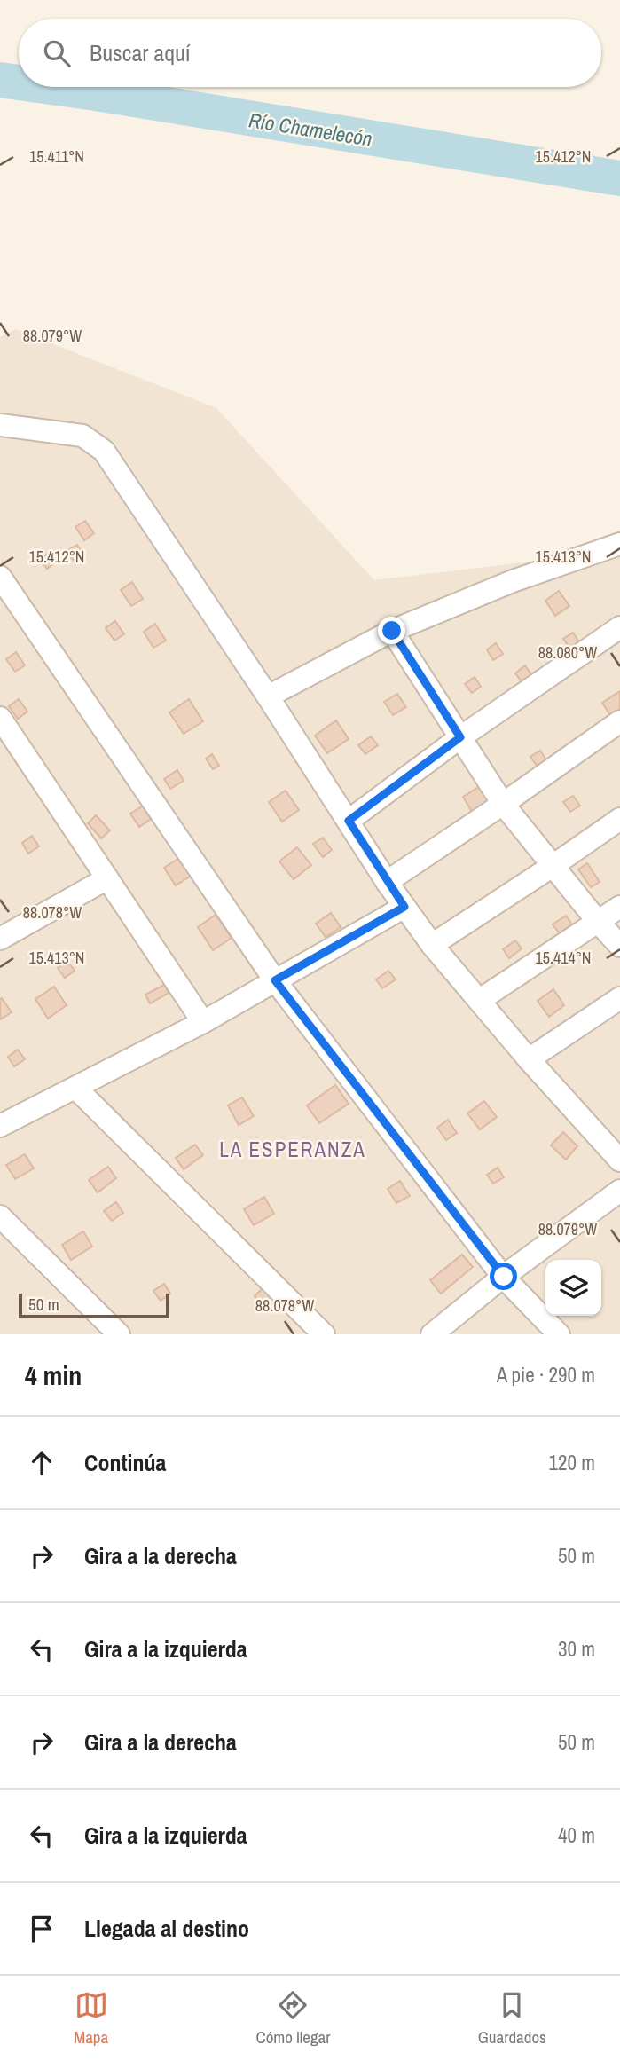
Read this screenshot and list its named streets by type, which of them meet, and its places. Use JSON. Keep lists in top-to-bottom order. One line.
{"districts":["LA ESPERANZA"],"water":["Río Chamelecón"],"scale_bar":"50 m","page":{"search":"Buscar aquí","scale":"50 m","heading":["4 min","A pie · 290 m"],"list":[["Continúa","120 m"],["Gira a la derecha","50 m"],["Gira a la izquierda","30 m"],["Gira a la derecha","50 m"],["Gira a la izquierda","40 m"],"Llegada al destino"],"nav":["Mapa","Cómo llegar","Guardados"]},"coordinates":["15.412°N","15.411°N","88.079°W","15.413°N","88.080°W","88.078°W","15.414°N"]}
